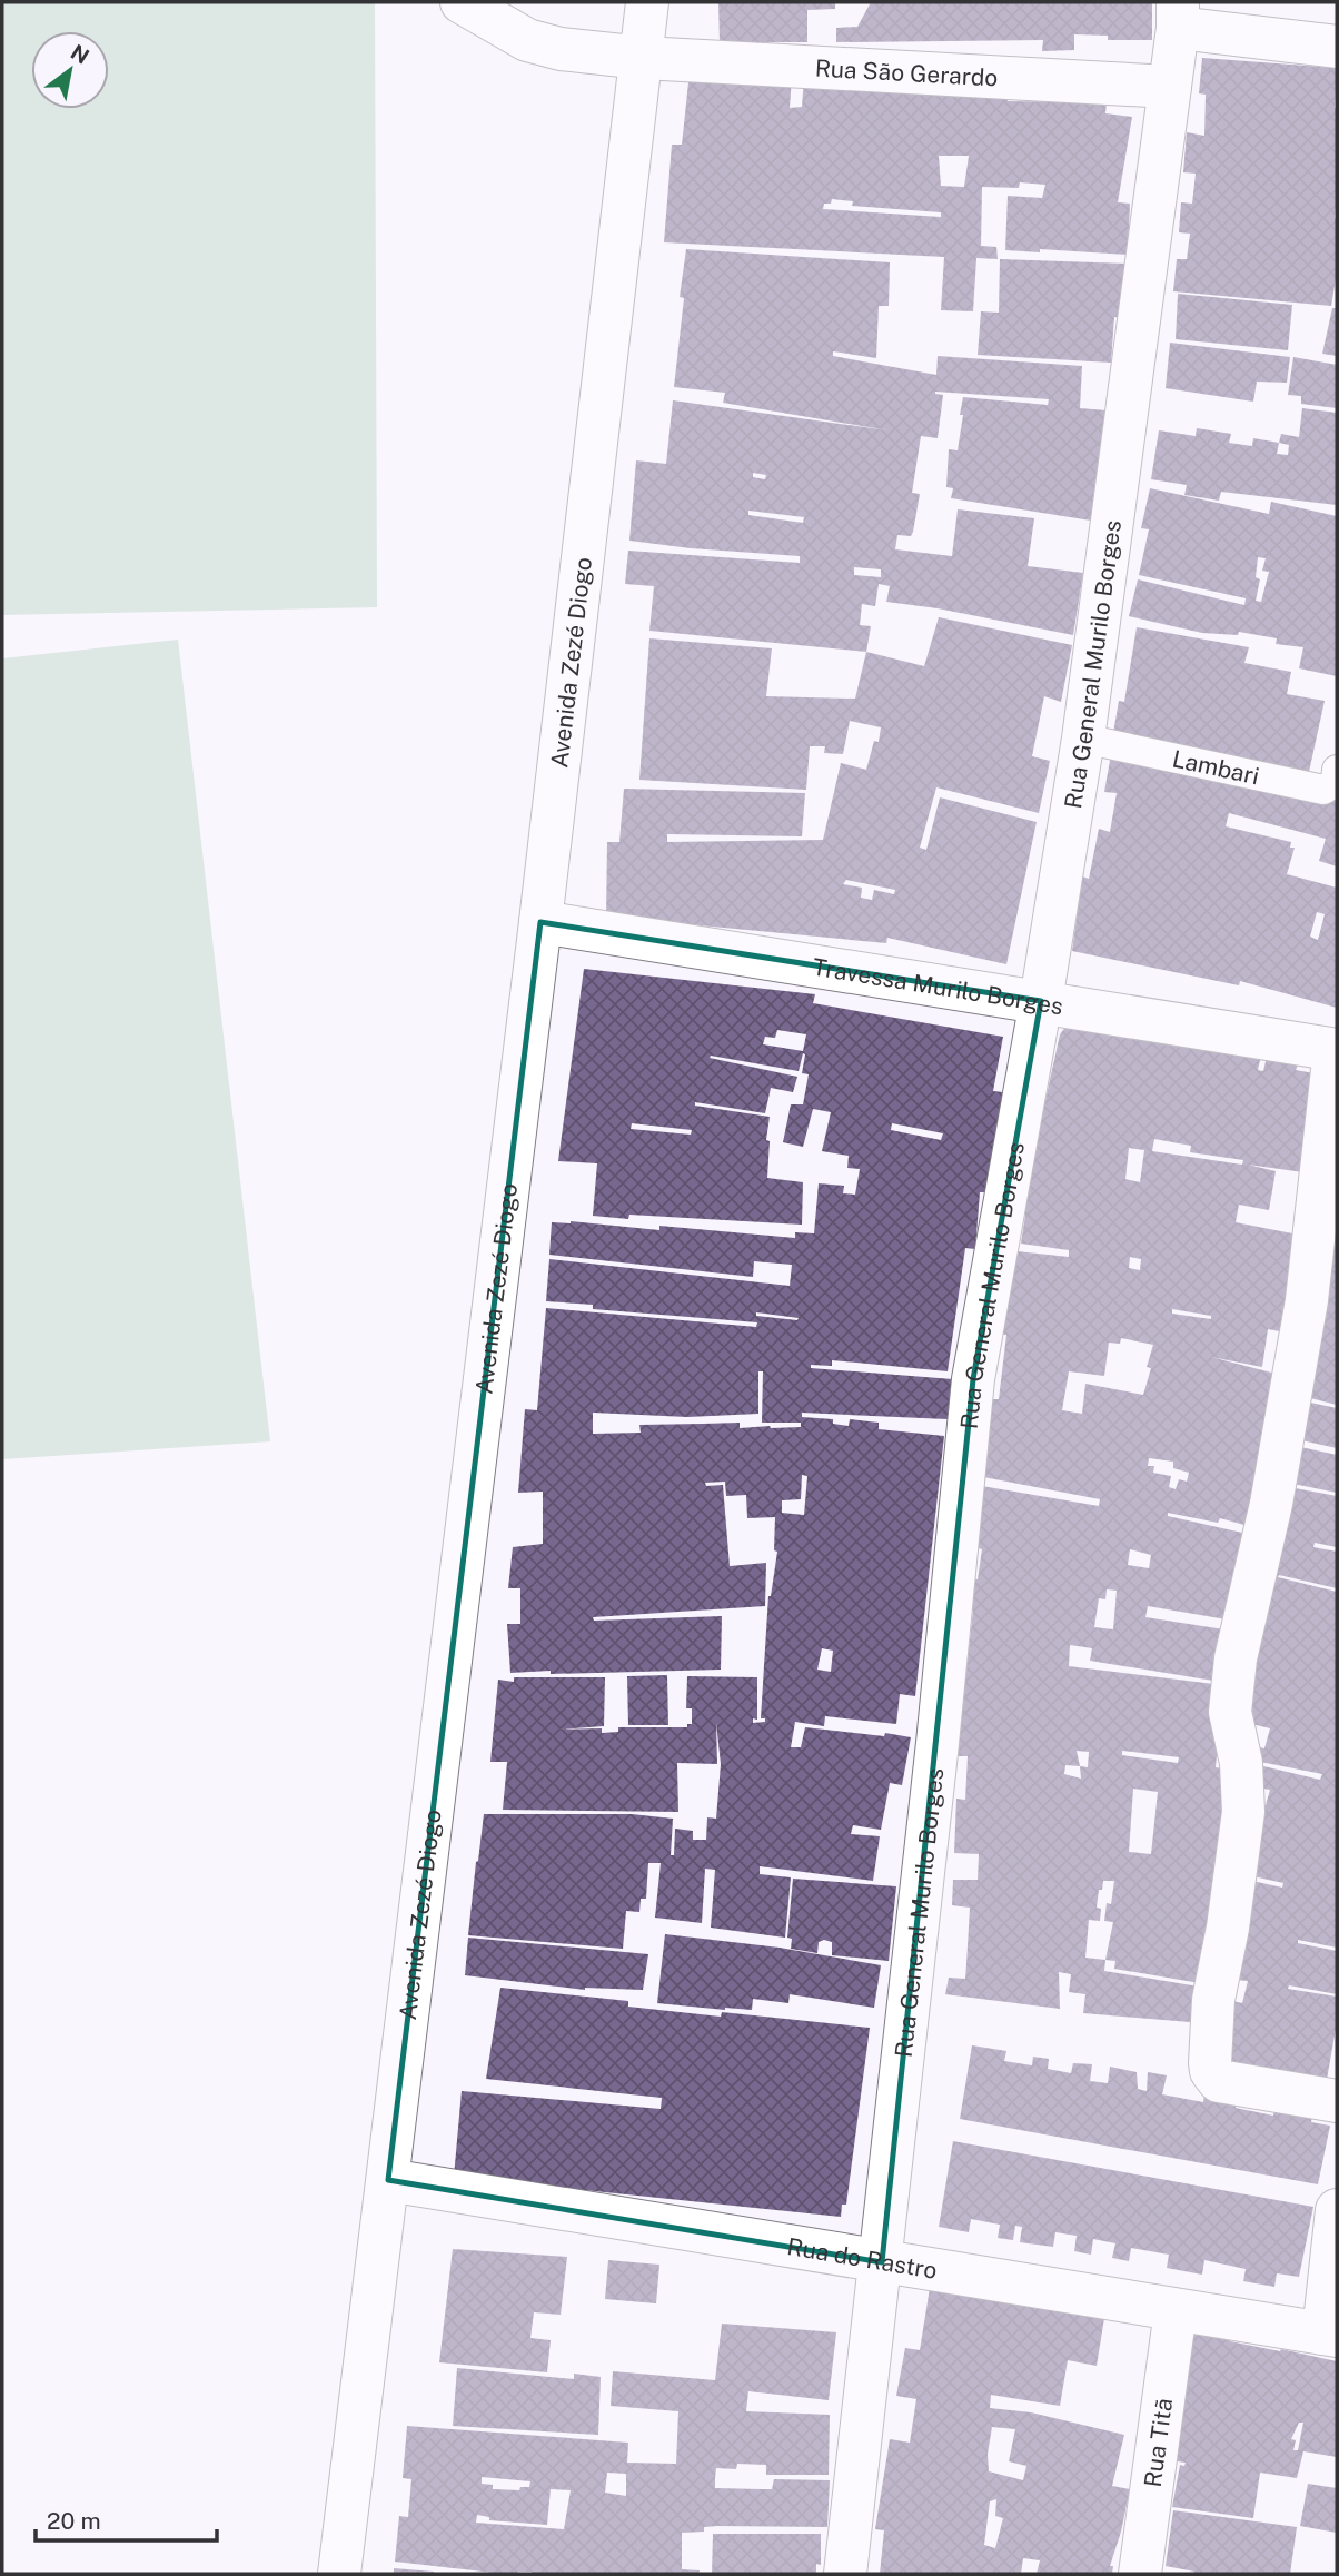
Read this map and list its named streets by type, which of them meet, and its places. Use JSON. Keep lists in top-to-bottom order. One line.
{"streets":{"street":["Rua São Gerardo","Avenida Zezé Diogo","Rua General Murilo Borges","Travessa Murilo Borges","Rua do Rastro","Rua Titã"],"lane":["Lambari"]},"crossings":[["Rua São Gerardo","Avenida Zezé Diogo"],["Rua São Gerardo","Rua General Murilo Borges"],["Avenida Zezé Diogo","Travessa Murilo Borges"],["Avenida Zezé Diogo","Rua do Rastro"],["Rua General Murilo Borges","Lambari"],["Rua General Murilo Borges","Travessa Murilo Borges"],["Rua General Murilo Borges","Rua do Rastro"],["Rua do Rastro","Rua Titã"]],"scale_bar":"20 m","north":"top right"}
